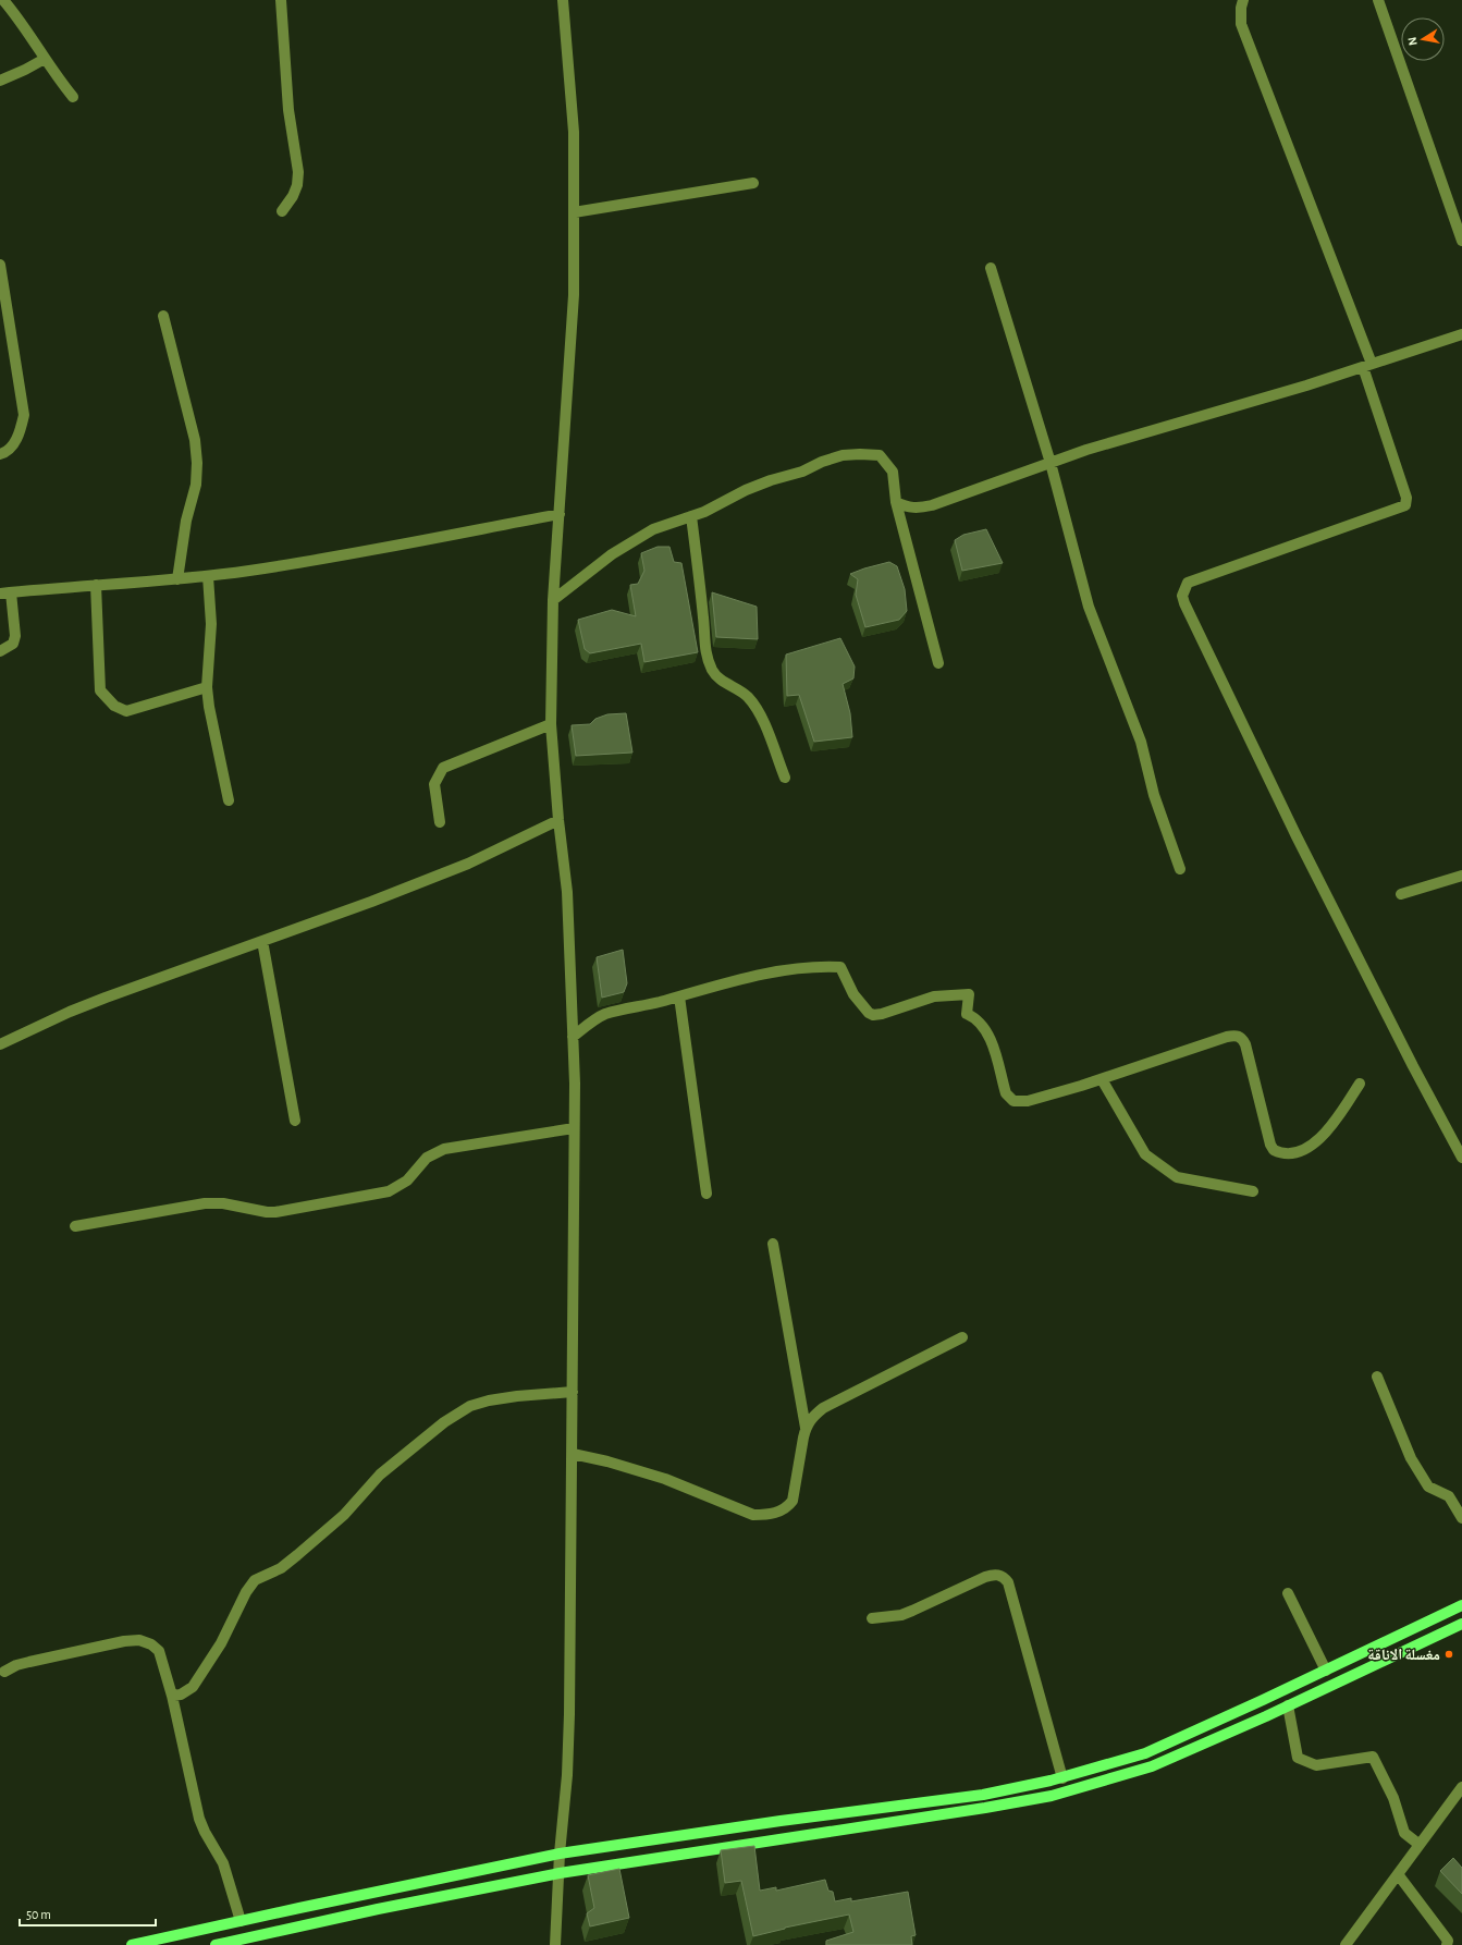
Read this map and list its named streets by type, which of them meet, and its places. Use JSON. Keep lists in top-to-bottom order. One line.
{"places":["مغسلة الاناقة"],"scale_bar":"50 m","north":"left"}
